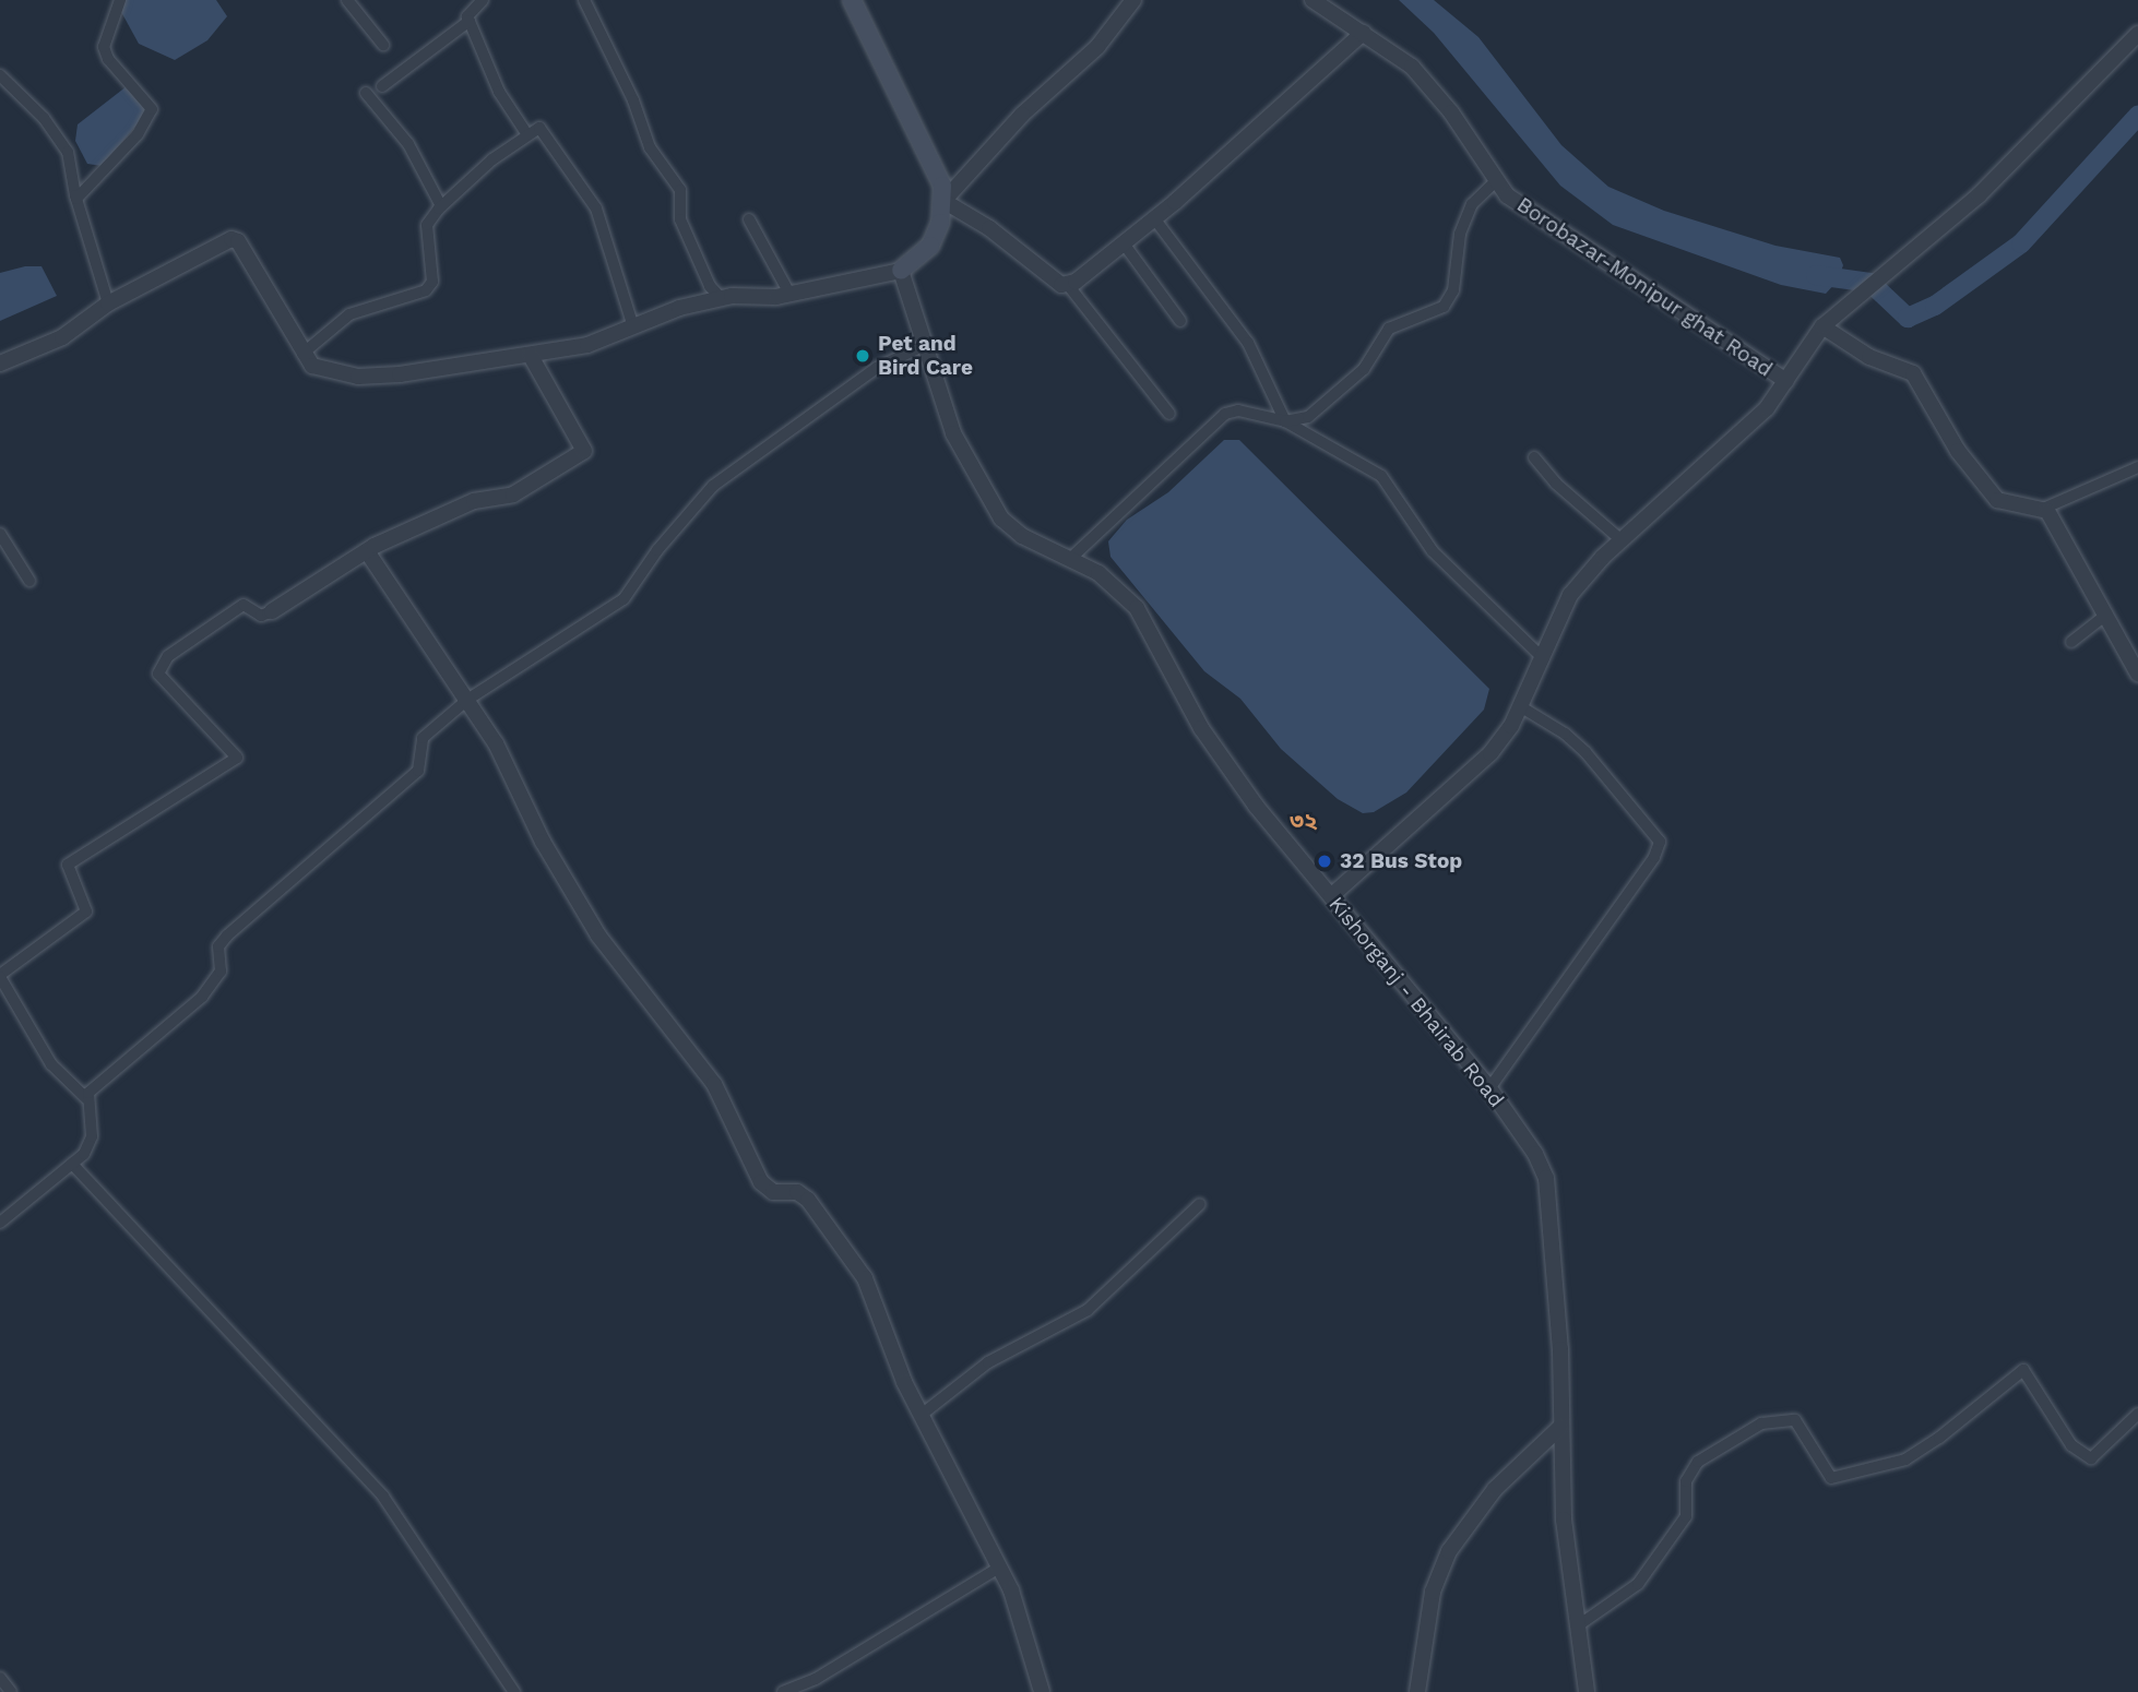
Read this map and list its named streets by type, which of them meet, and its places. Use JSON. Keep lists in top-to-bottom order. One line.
{"streets":{"street":["Borobazar-Monipur ghat Road","Kishorganj - Bhairab Road"]},"districts":["৩২"],"places":["Pet and Bird Care","32 Bus Stop"]}
